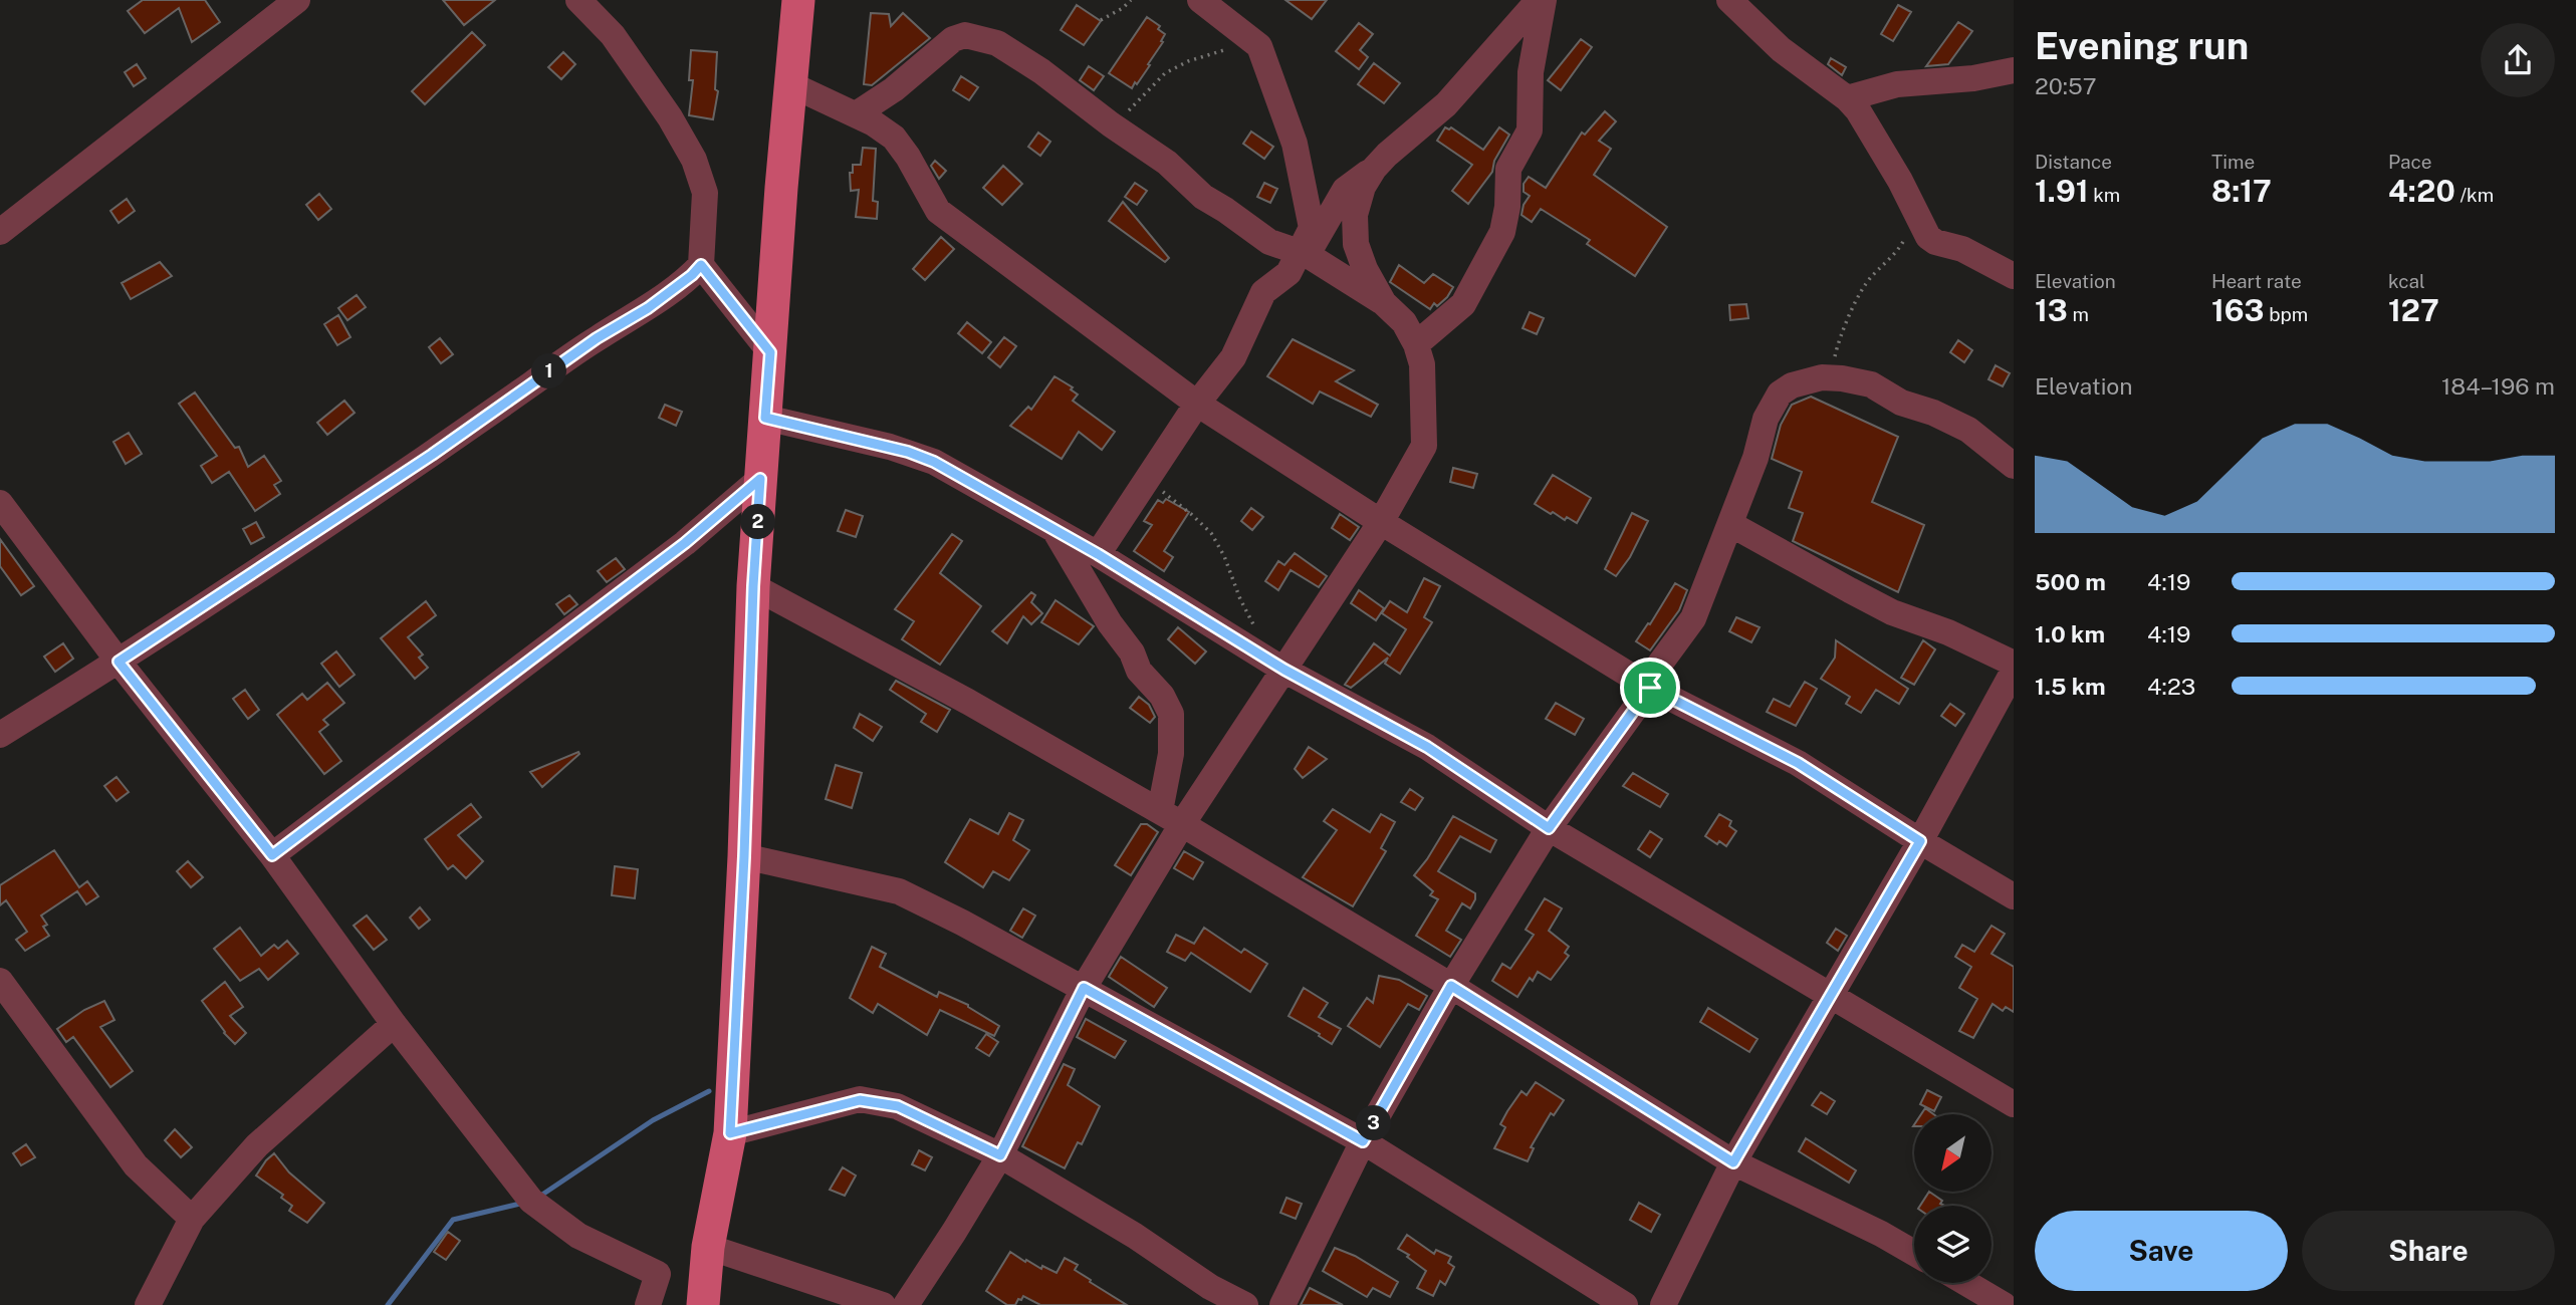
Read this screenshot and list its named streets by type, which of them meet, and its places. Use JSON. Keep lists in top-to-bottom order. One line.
{"north":"bottom left","page":{"heading":["Evening run","20:57"],"stats":[["Distance","1.91 km"],["Time","8:17"],["Pace","4:20 /km"],["Elevation","13 m"],["Heart rate","163 bpm"],["kcal","127"]],"pins":["1","2","3"],"chart":["Elevation","184–196 m"],"list":[{"name":"500 m","note":"4:19"},{"name":"1.0 km","note":"4:19"},{"name":"1.5 km","note":"4:23"}],"buttons":["Save","Share"]}}
